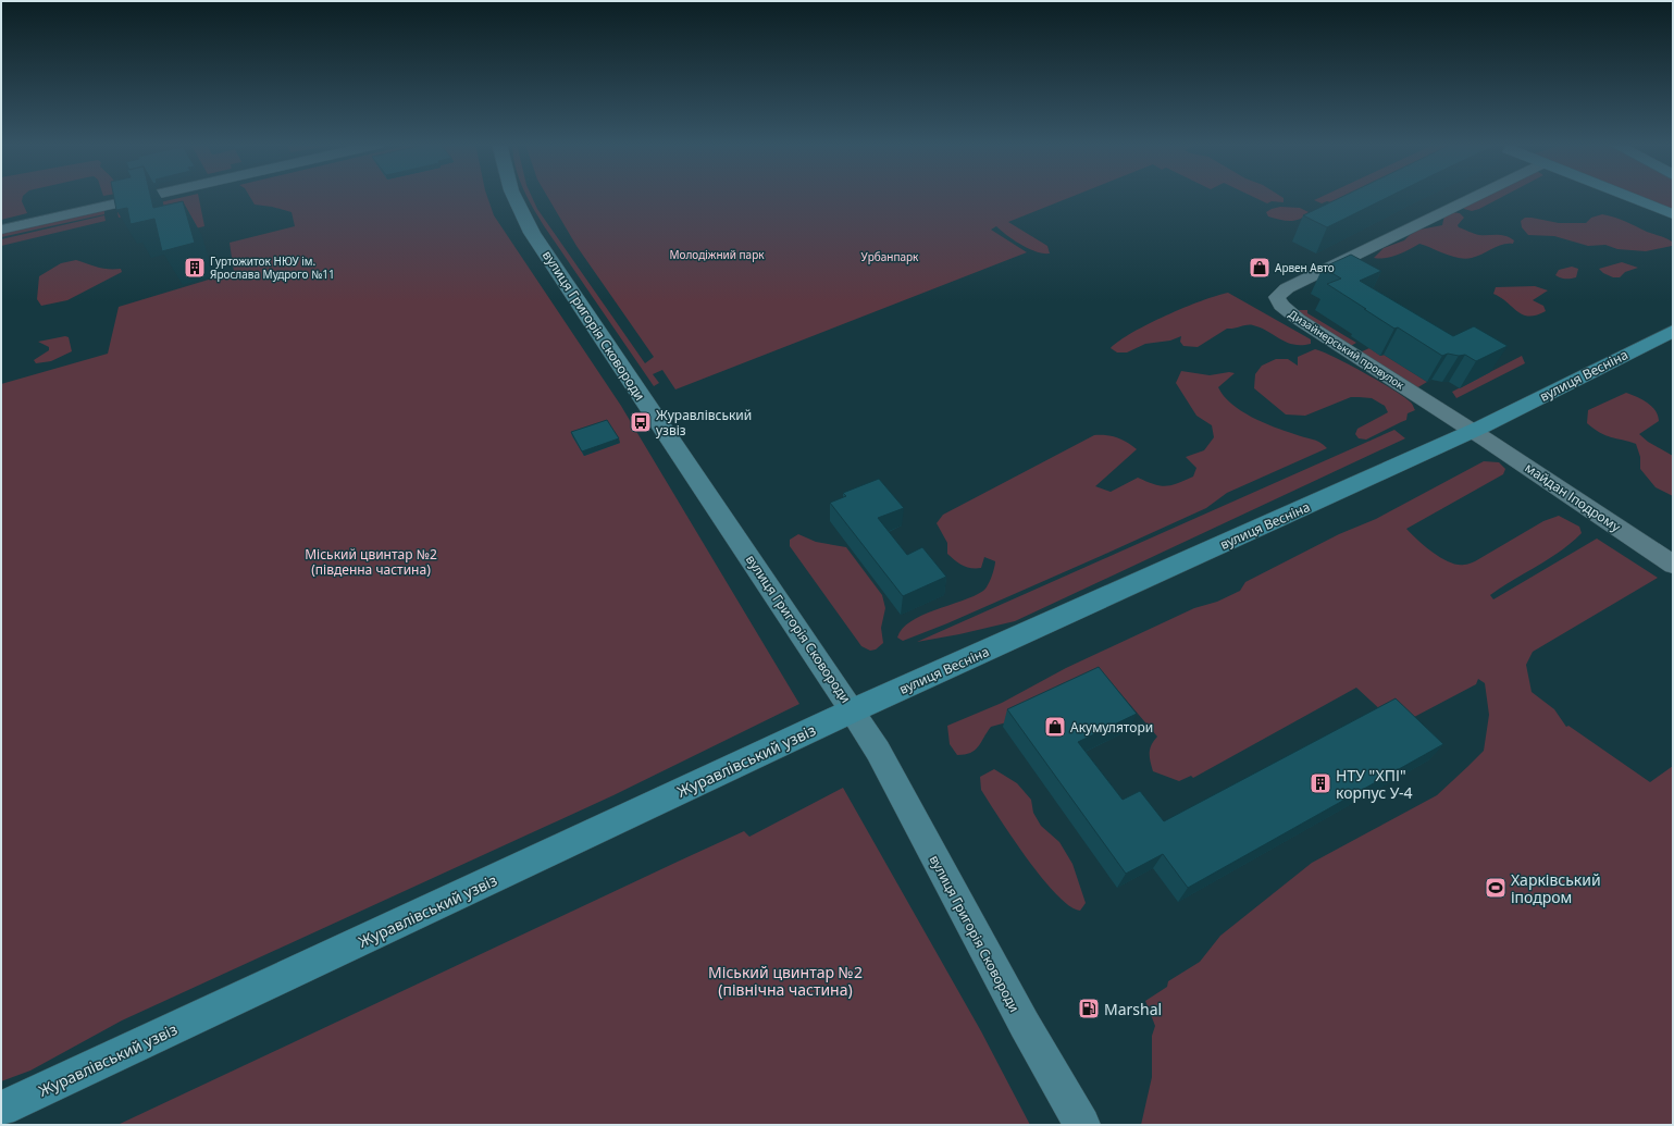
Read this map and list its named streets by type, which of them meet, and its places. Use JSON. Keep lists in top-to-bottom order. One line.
{"streets":{"main road":["вулиця Григорія Сковороди","вулиця Весніна","Журавлівський узвіз"],"street":["Дизайнерський провулок","майдан Іподрому"]},"crossings":[["вулиця Григорія Сковороди","вулиця Весніна"],["вулиця Григорія Сковороди","Журавлівський узвіз"],["Дизайнерський провулок","вулиця Весніна"],["Дизайнерський провулок","майдан Іподрому"],["вулиця Весніна","майдан Іподрому"],["вулиця Весніна","Журавлівський узвіз"]],"parks":["Молодіжний парк","Урбанпарк","Міський цвинтар №2 (південна частина)","Міський цвинтар №2 (північна частина)"],"places":{"building":["Гуртожиток НЮУ ім. Ярослава Мудрого №11","НТУ \"ХПІ\" корпус У-4"],"shop":["Арвен Авто","Акумулятори"],"bus stop":["Журавлівський узвіз"],"sports":["Харківський іподром"],"fuel station":["Marshal"]}}
